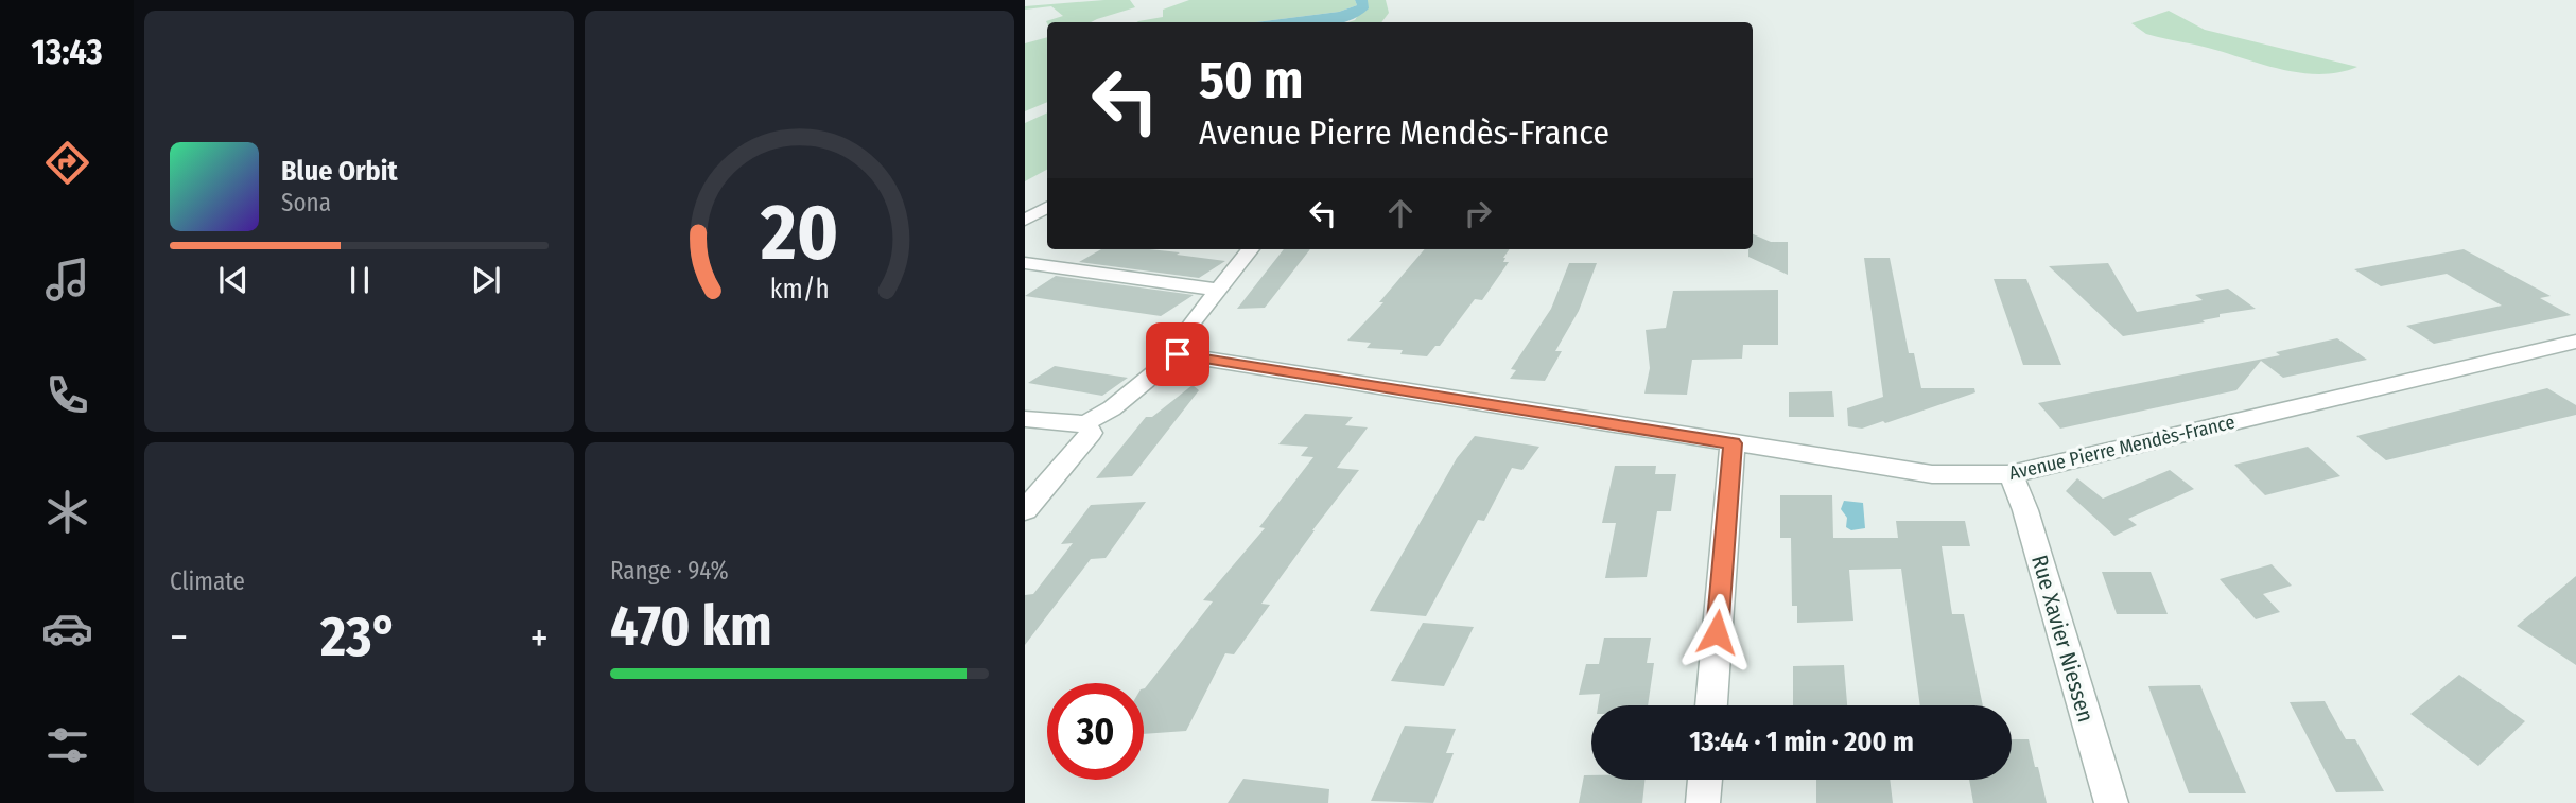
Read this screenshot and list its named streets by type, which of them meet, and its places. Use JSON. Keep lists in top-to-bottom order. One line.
{"streets":{"street":["Avenue Pierre Mendès-France","Rue Xavier Niessen"]},"crossings":[["Avenue Pierre Mendès-France","Rue Xavier Niessen"]],"page":{"tabs":"13:43","turn":["50 m","Avenue Pierre Mendès-France"],"song":["Blue Orbit","Sona"],"tile":["Climate",["Range · 94%","470 km"]],"heat":["−","23°","+"],"limit":"30","trip":"13:44 · 1 min · 200 m","gauge":["20","km/h"]}}
